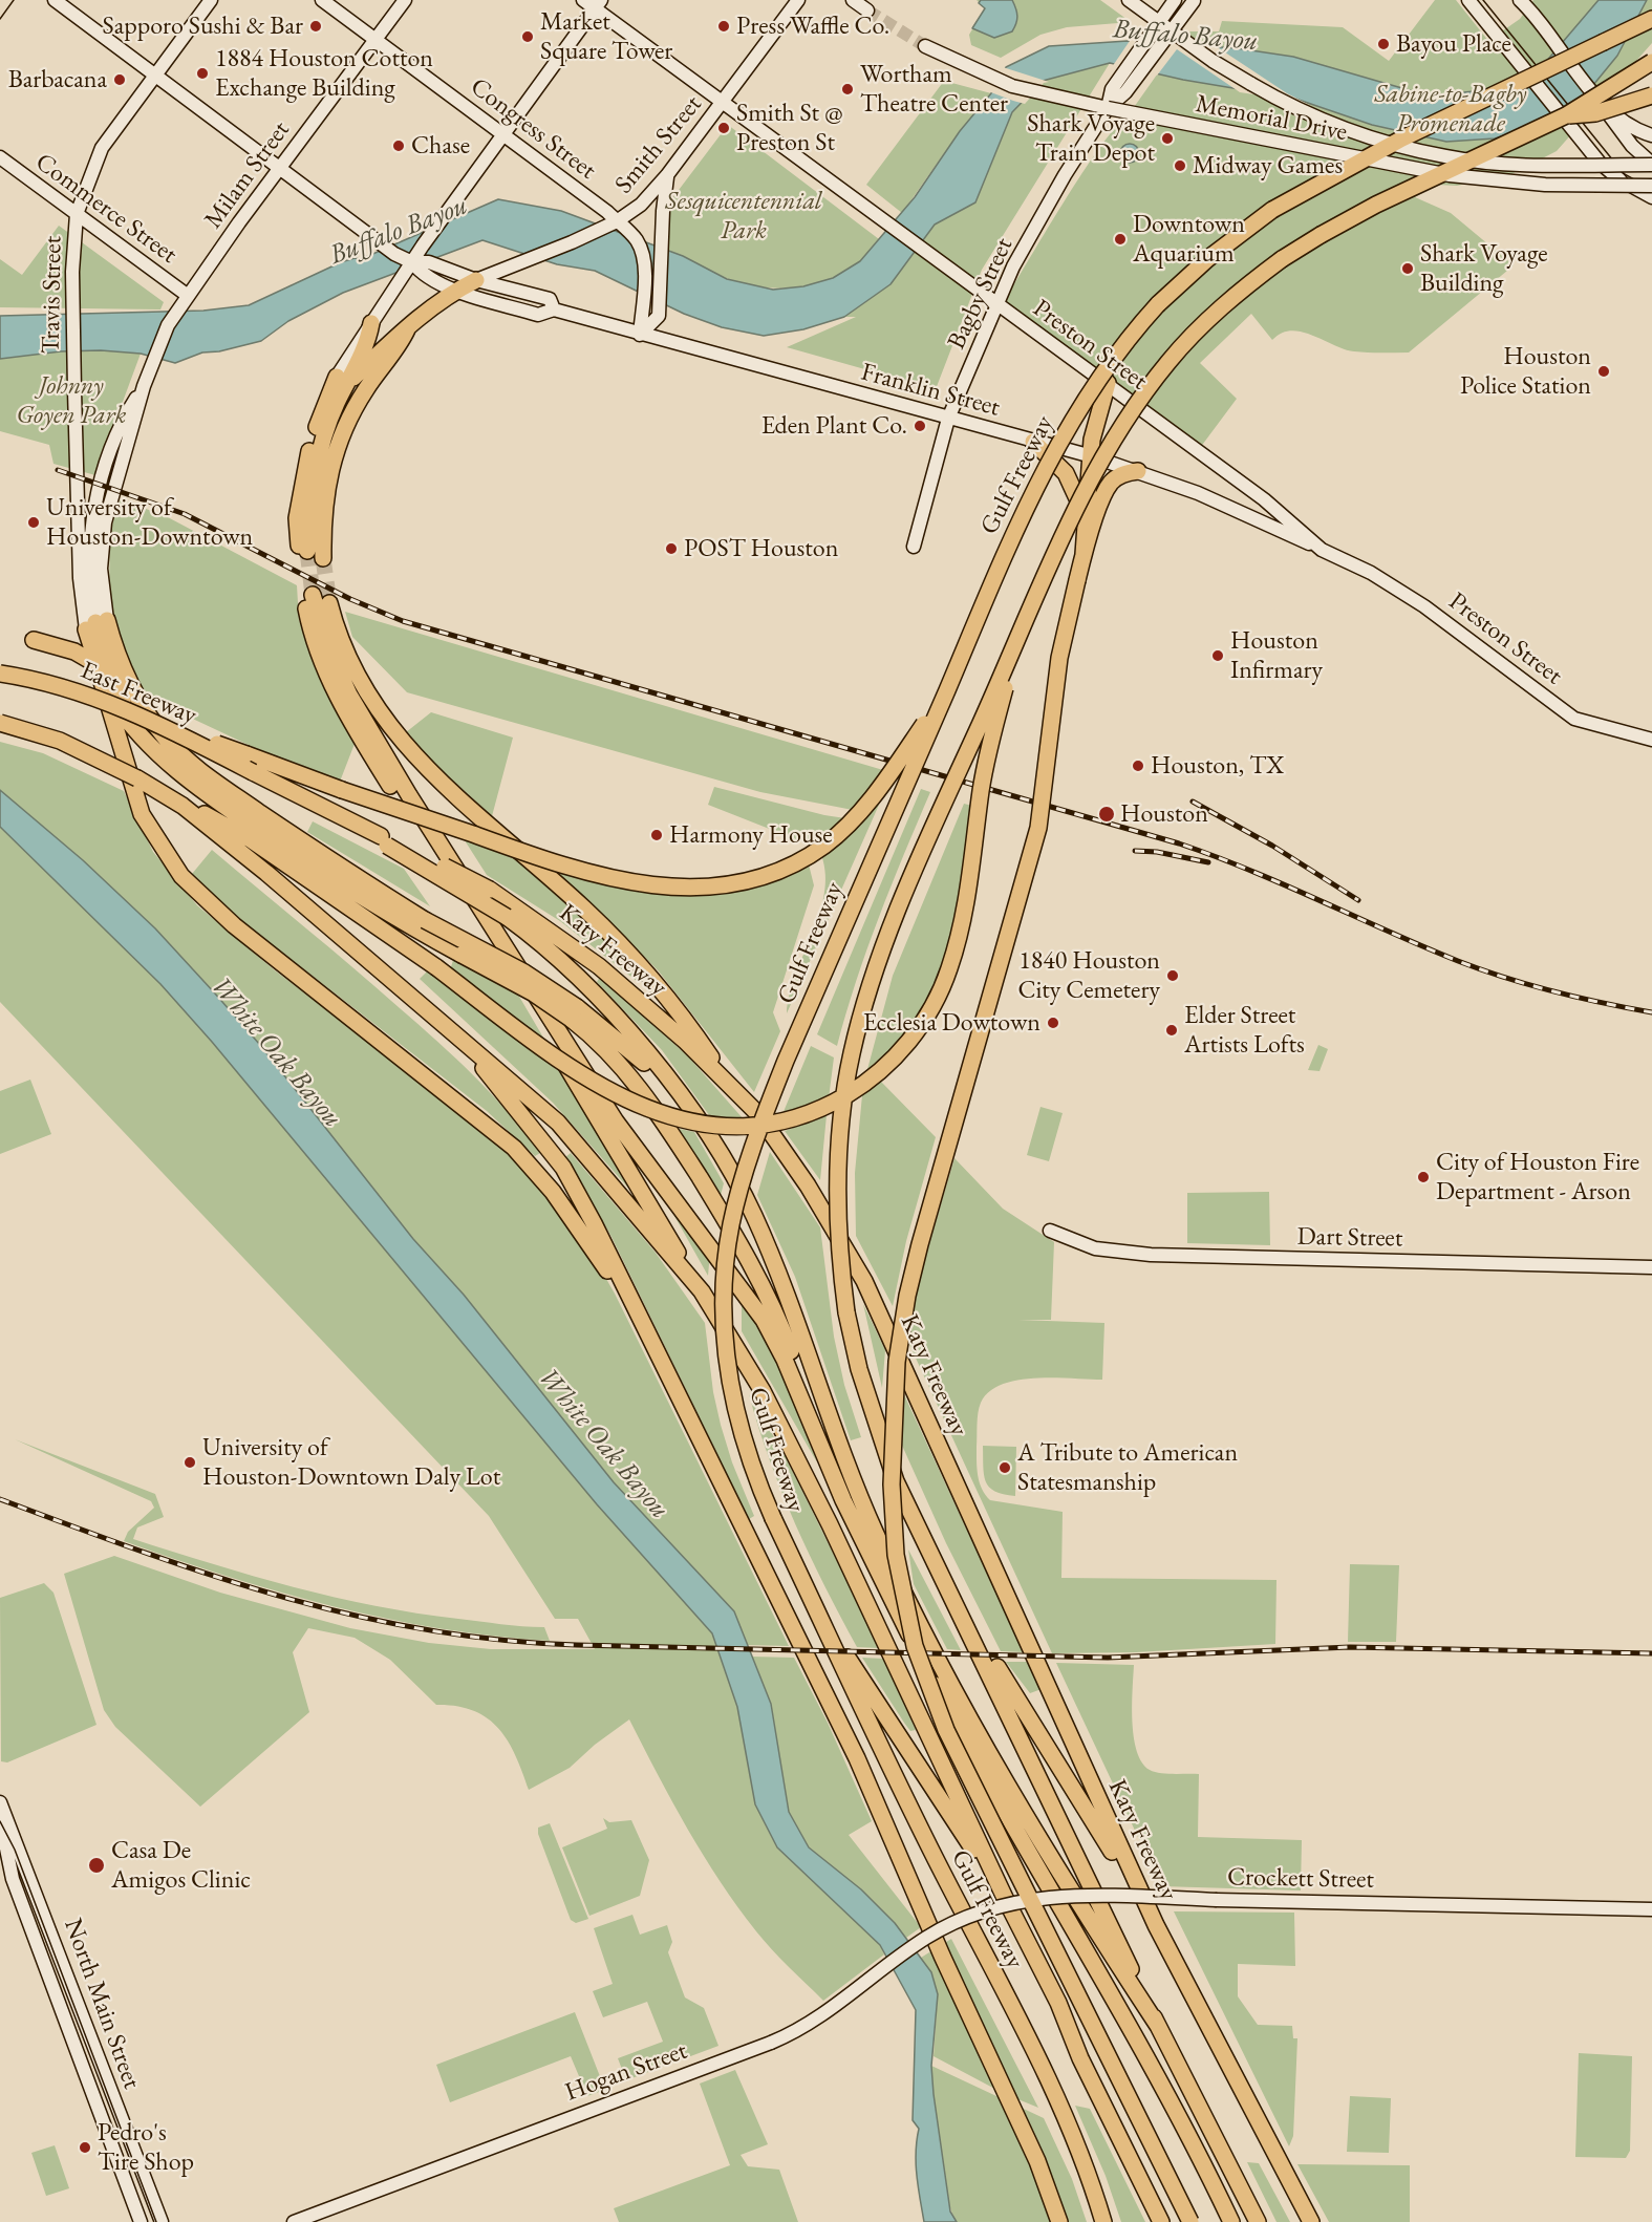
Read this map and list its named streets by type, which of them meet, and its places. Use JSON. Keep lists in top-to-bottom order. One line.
{"streets":{"highway":["Gulf Freeway","East Freeway","Katy Freeway"],"main road":["Memorial Drive","Congress Street","Smith Street","Milam Street","Commerce Street","Bagby Street","Travis Street","Preston Street","Franklin Street","Dart Street","Crockett Street","North Main Street","Hogan Street"]},"crossings":[["Memorial Drive","Bagby Street"],["Congress Street","Smith Street"],["Congress Street","Milam Street"],["Congress Street","Franklin Street"],["Smith Street","Preston Street"],["Smith Street","Franklin Street"],["Milam Street","Commerce Street"],["Milam Street","Travis Street"],["Milam Street","Franklin Street"],["Commerce Street","Travis Street"],["Bagby Street","Preston Street"],["Bagby Street","Franklin Street"],["Travis Street","Franklin Street"],["Preston Street","Franklin Street"],["East Freeway","Katy Freeway"],["Crockett Street","Hogan Street"]],"water":["Buffalo Bayou","White Oak Bayou"],"parks":["Sabine-to-Bagby Promenade","Sesquicentennial Park","Johnny Goyen Park"],"places":["Sapporo Sushi & Bar","Press Waffle Co.","Market Square Tower","Bayou Place","1884 Houston Cotton Exchange Building","Barbacana","Wortham Theatre Center","Smith St @ Preston St","Shark Voyage Train Depot","Chase","Midway Games","Downtown Aquarium","Shark Voyage Building","Houston Police Station","Eden Plant Co.","University of Houston-Downtown","POST Houston","Houston Infirmary","Houston, TX","Houston","Harmony House","1840 Houston City Cemetery","Ecclesia Dowtown","Elder Street Artists Lofts","City of Houston Fire Department - Arson","University of Houston-Downtown Daly Lot","A Tribute to American Statesmanship","Casa De Amigos Clinic","Pedro's Tire Shop"]}
